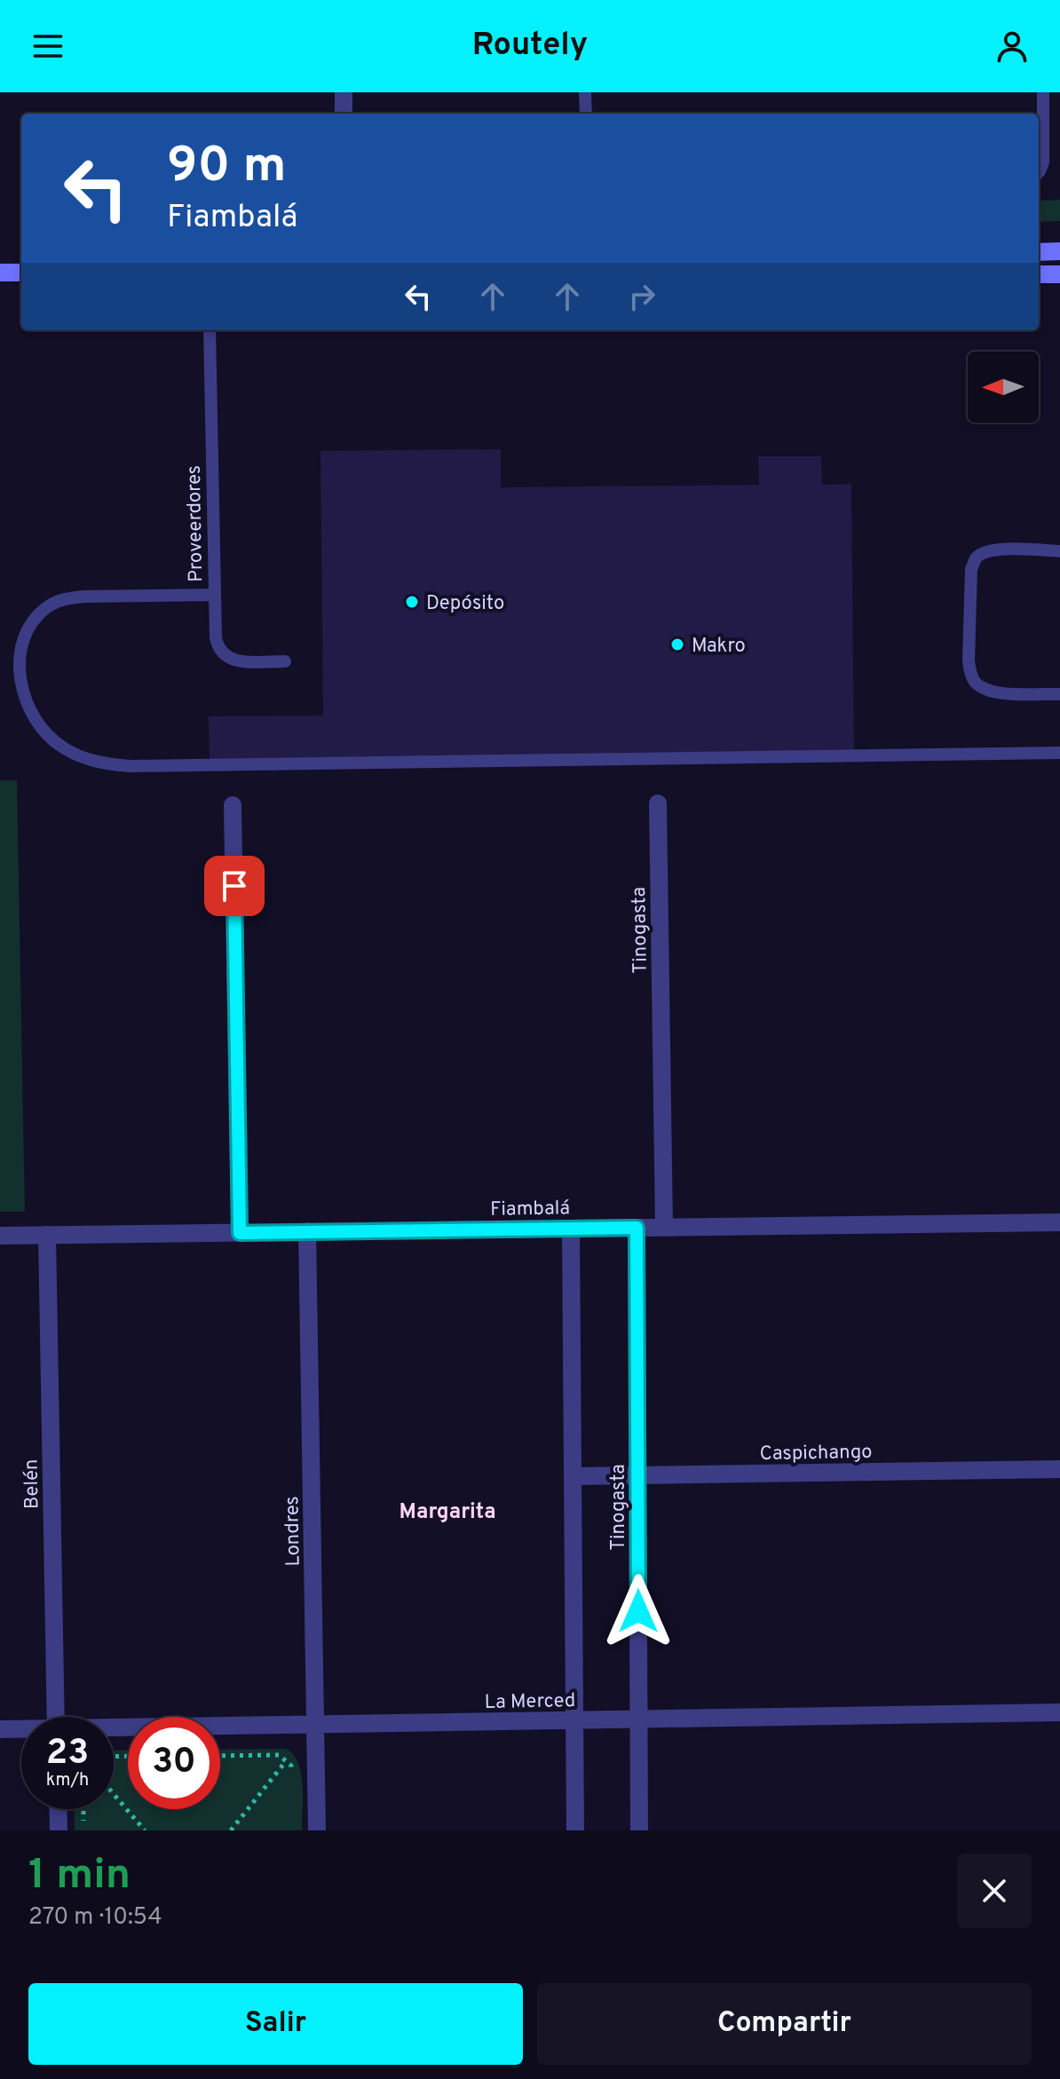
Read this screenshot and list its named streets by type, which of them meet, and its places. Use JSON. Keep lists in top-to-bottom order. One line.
{"streets":{"street":["Tinogasta","Fiambalá","Caspichango","Belén","Londres","La Merced"],"lane":["Proveerdores"]},"crossings":[["Tinogasta","Fiambalá"],["Tinogasta","Caspichango"],["Tinogasta","La Merced"],["Fiambalá","Belén"],["Fiambalá","Londres"],["Londres","La Merced"]],"districts":["Margarita"],"places":["Depósito","Makro"],"north":"left","page":{"header":"Routely","turn":["90 m","Fiambalá"],"speed":"23 km/h","limit":"30","heading":["1 min","270 m · 10:54"],"buttons":["Salir","Compartir"]}}
